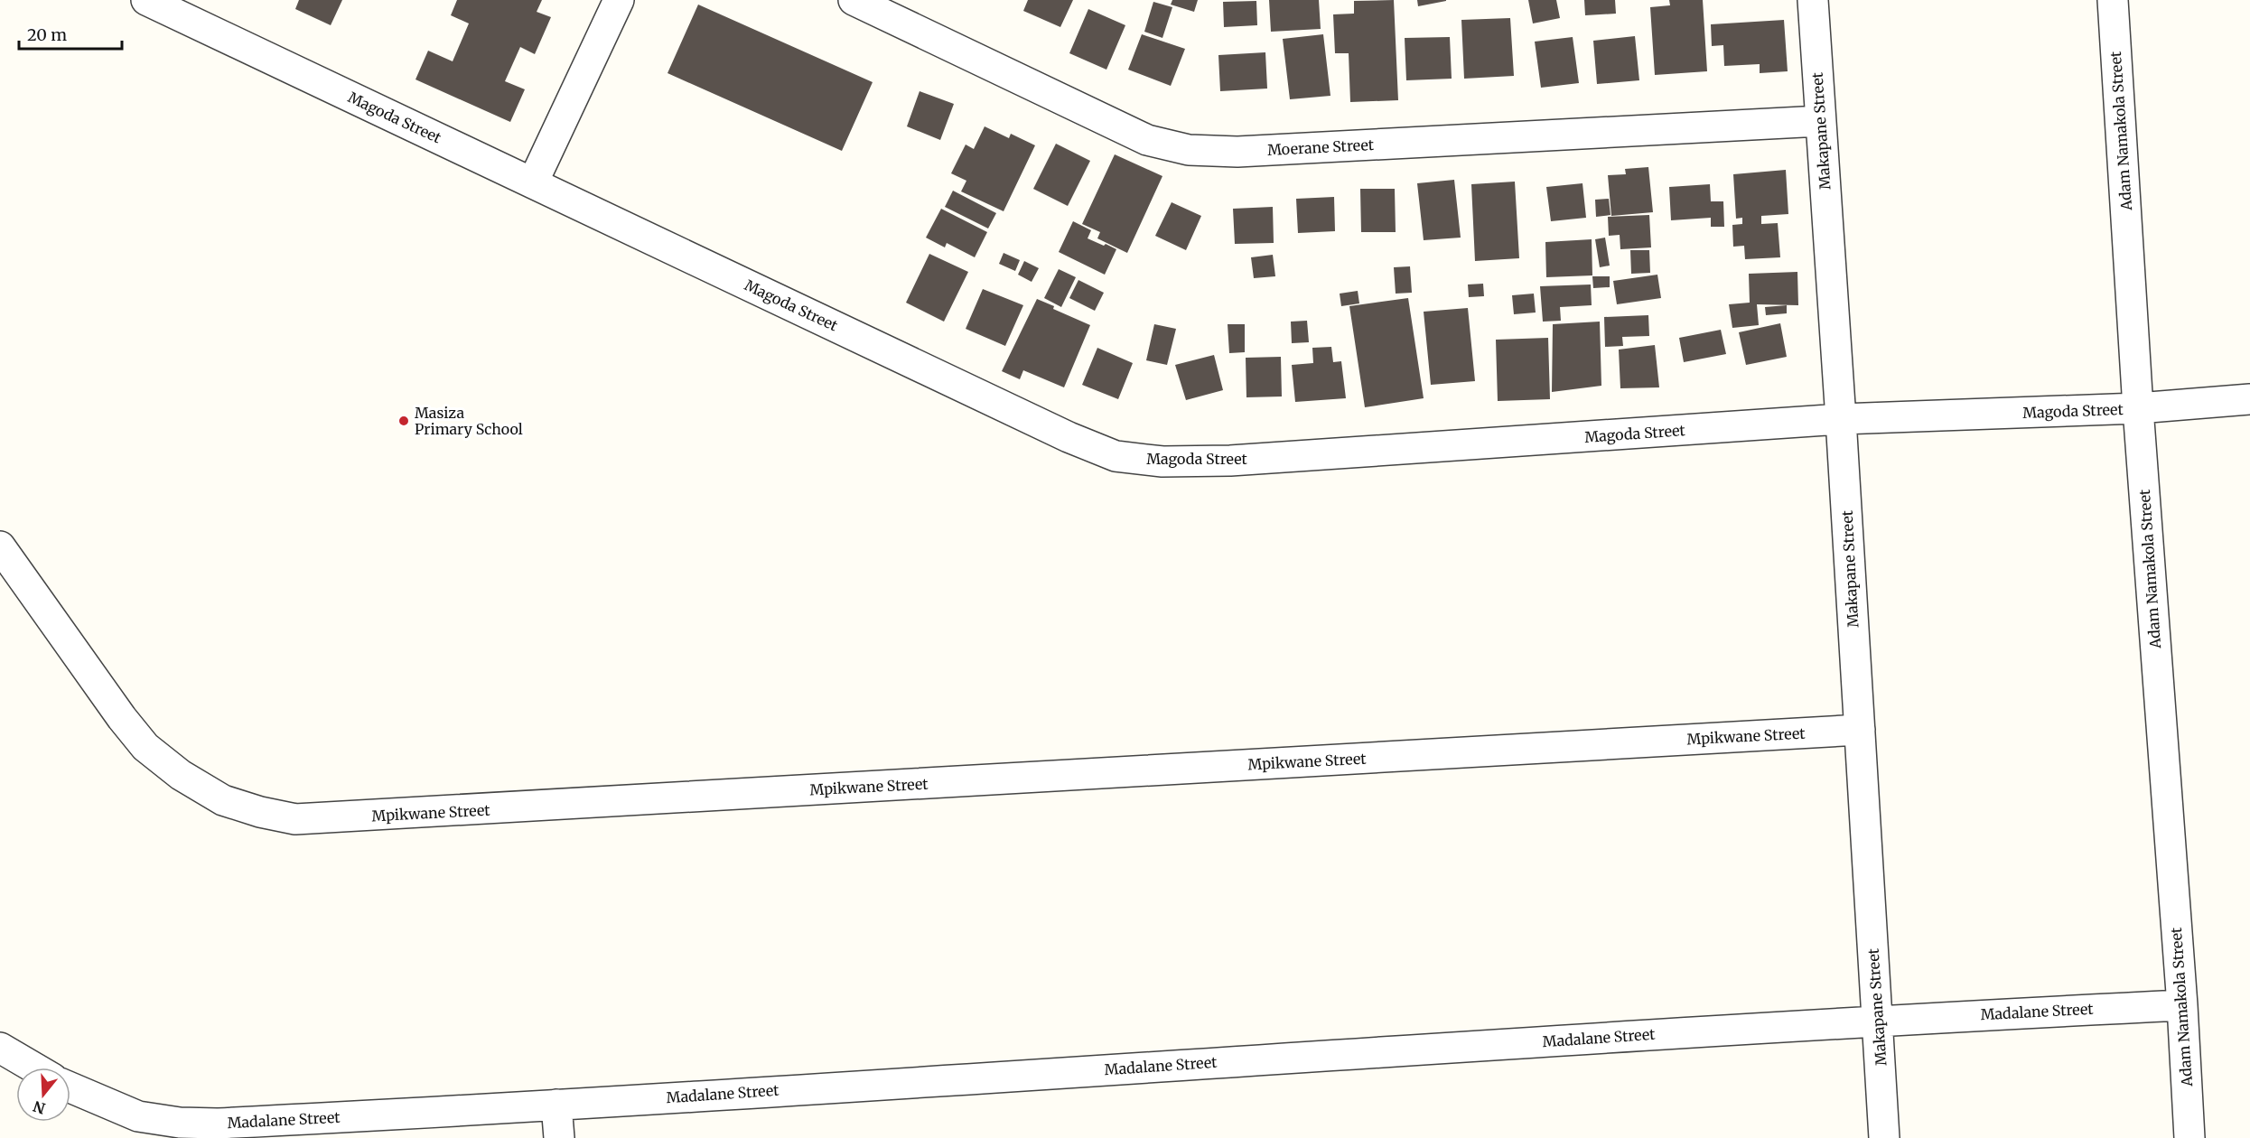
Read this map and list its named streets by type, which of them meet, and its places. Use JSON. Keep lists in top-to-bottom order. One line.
{"streets":{"street":["Magoda Street","Makapane Street","Adam Namakola Street","Moerane Street","Mpikwane Street","Madalane Street"]},"crossings":[["Magoda Street","Makapane Street"],["Magoda Street","Adam Namakola Street"],["Makapane Street","Moerane Street"],["Makapane Street","Mpikwane Street"],["Makapane Street","Madalane Street"],["Adam Namakola Street","Madalane Street"]],"places":["Masiza Primary School"],"scale_bar":"20 m","north":"bottom"}
